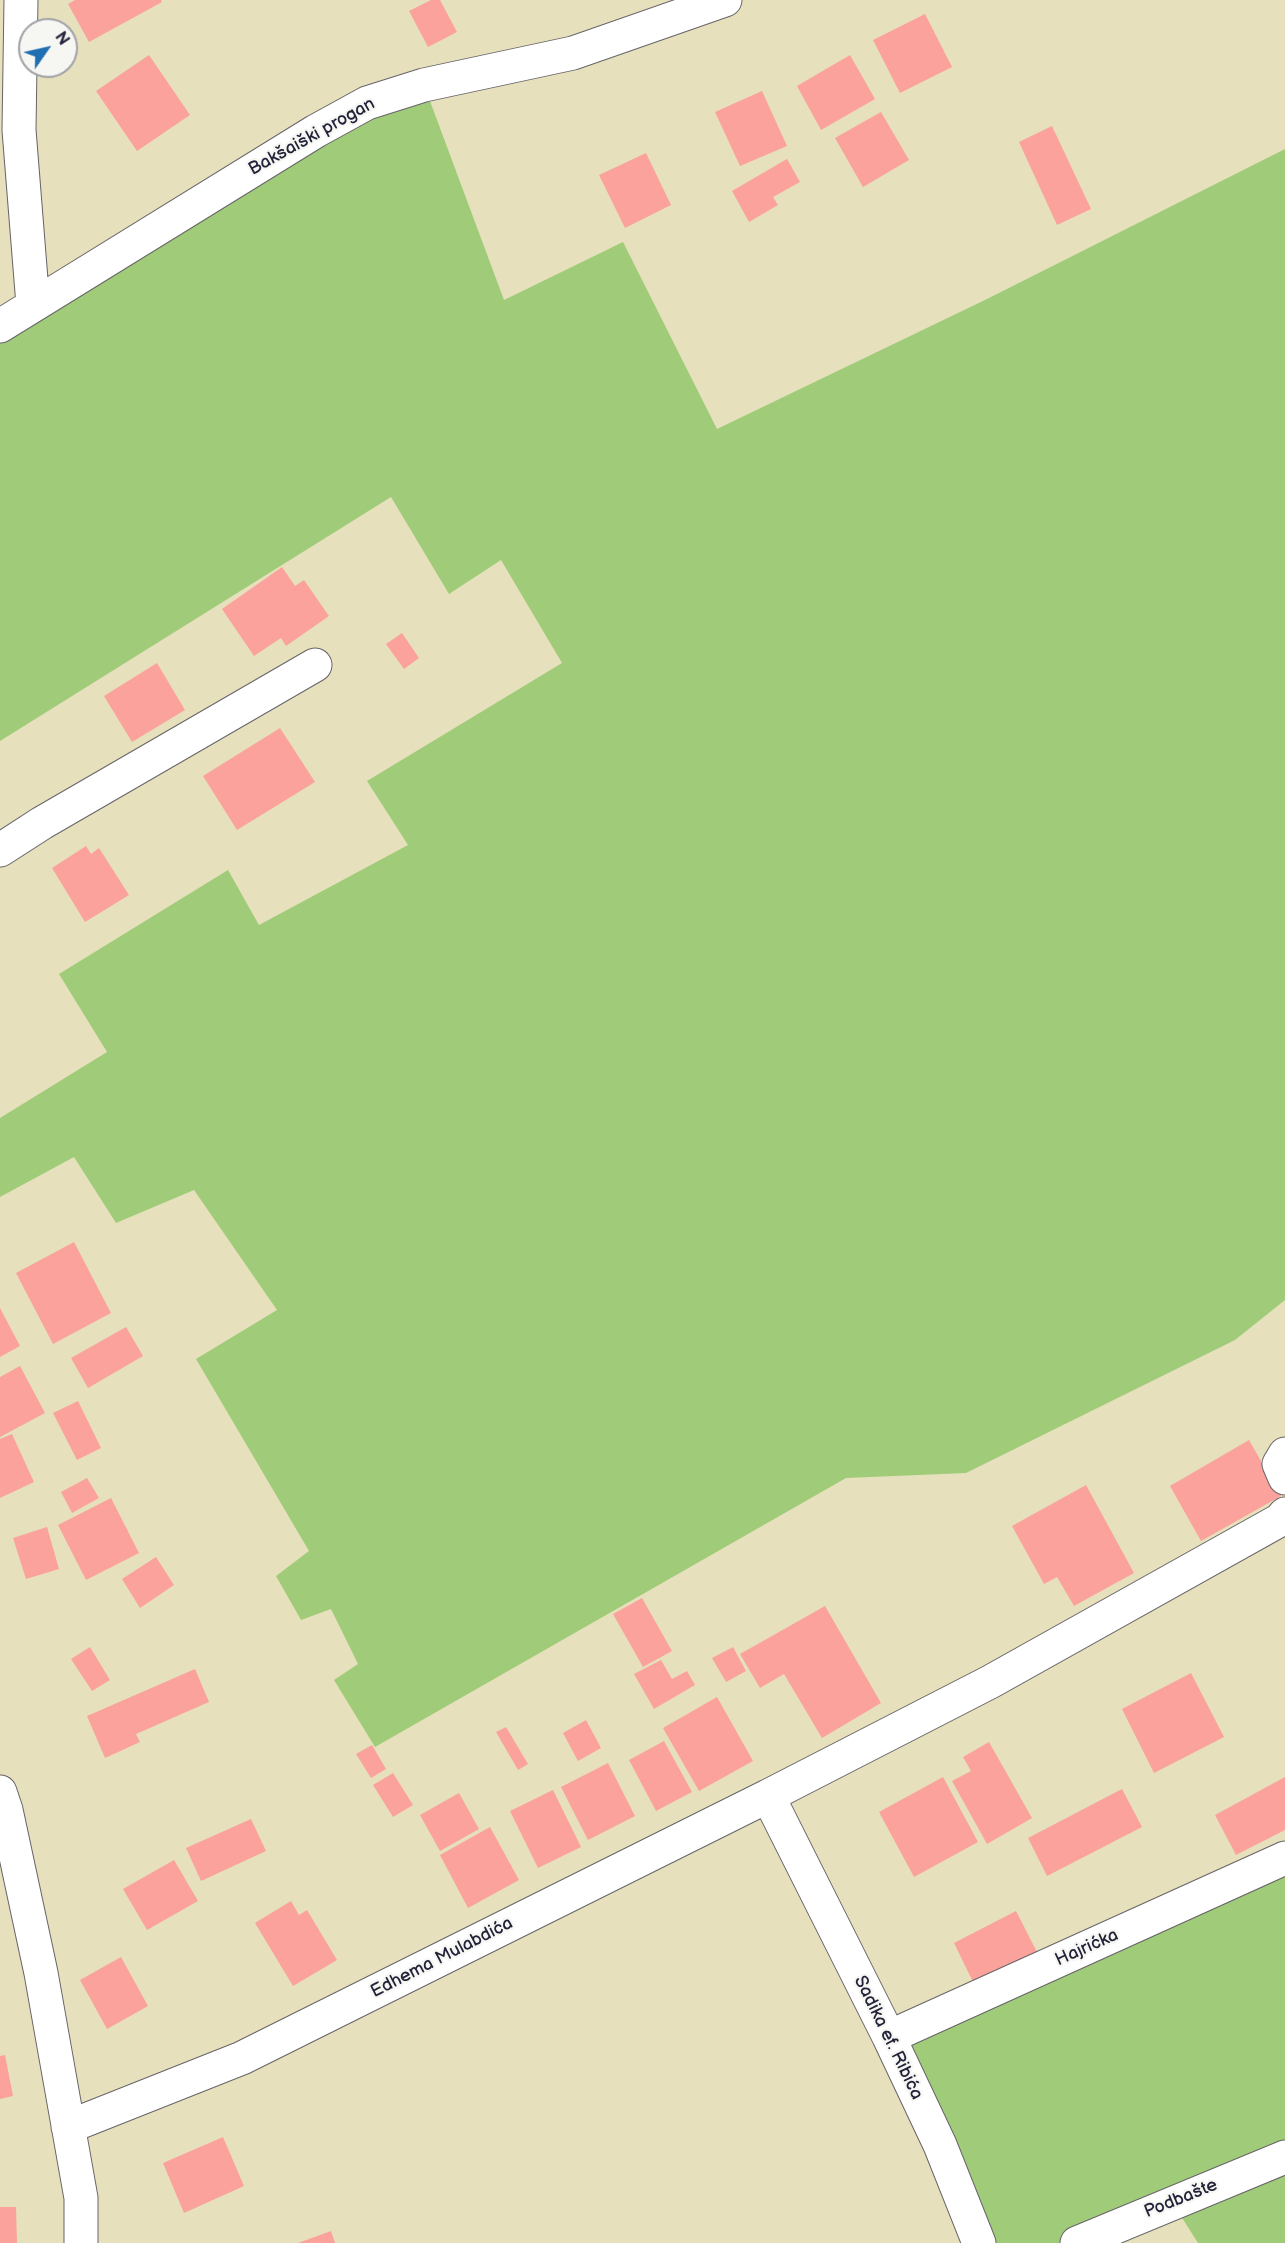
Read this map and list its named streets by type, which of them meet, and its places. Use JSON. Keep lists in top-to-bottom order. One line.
{"streets":{"street":["Bakšaiški progan","Hajrićka","Edhema Mulabdića","Sadika ef. Ribića","Podbašte"]},"crossings":[["Hajrićka","Sadika ef. Ribića"],["Edhema Mulabdića","Sadika ef. Ribića"]],"north":"top right"}
